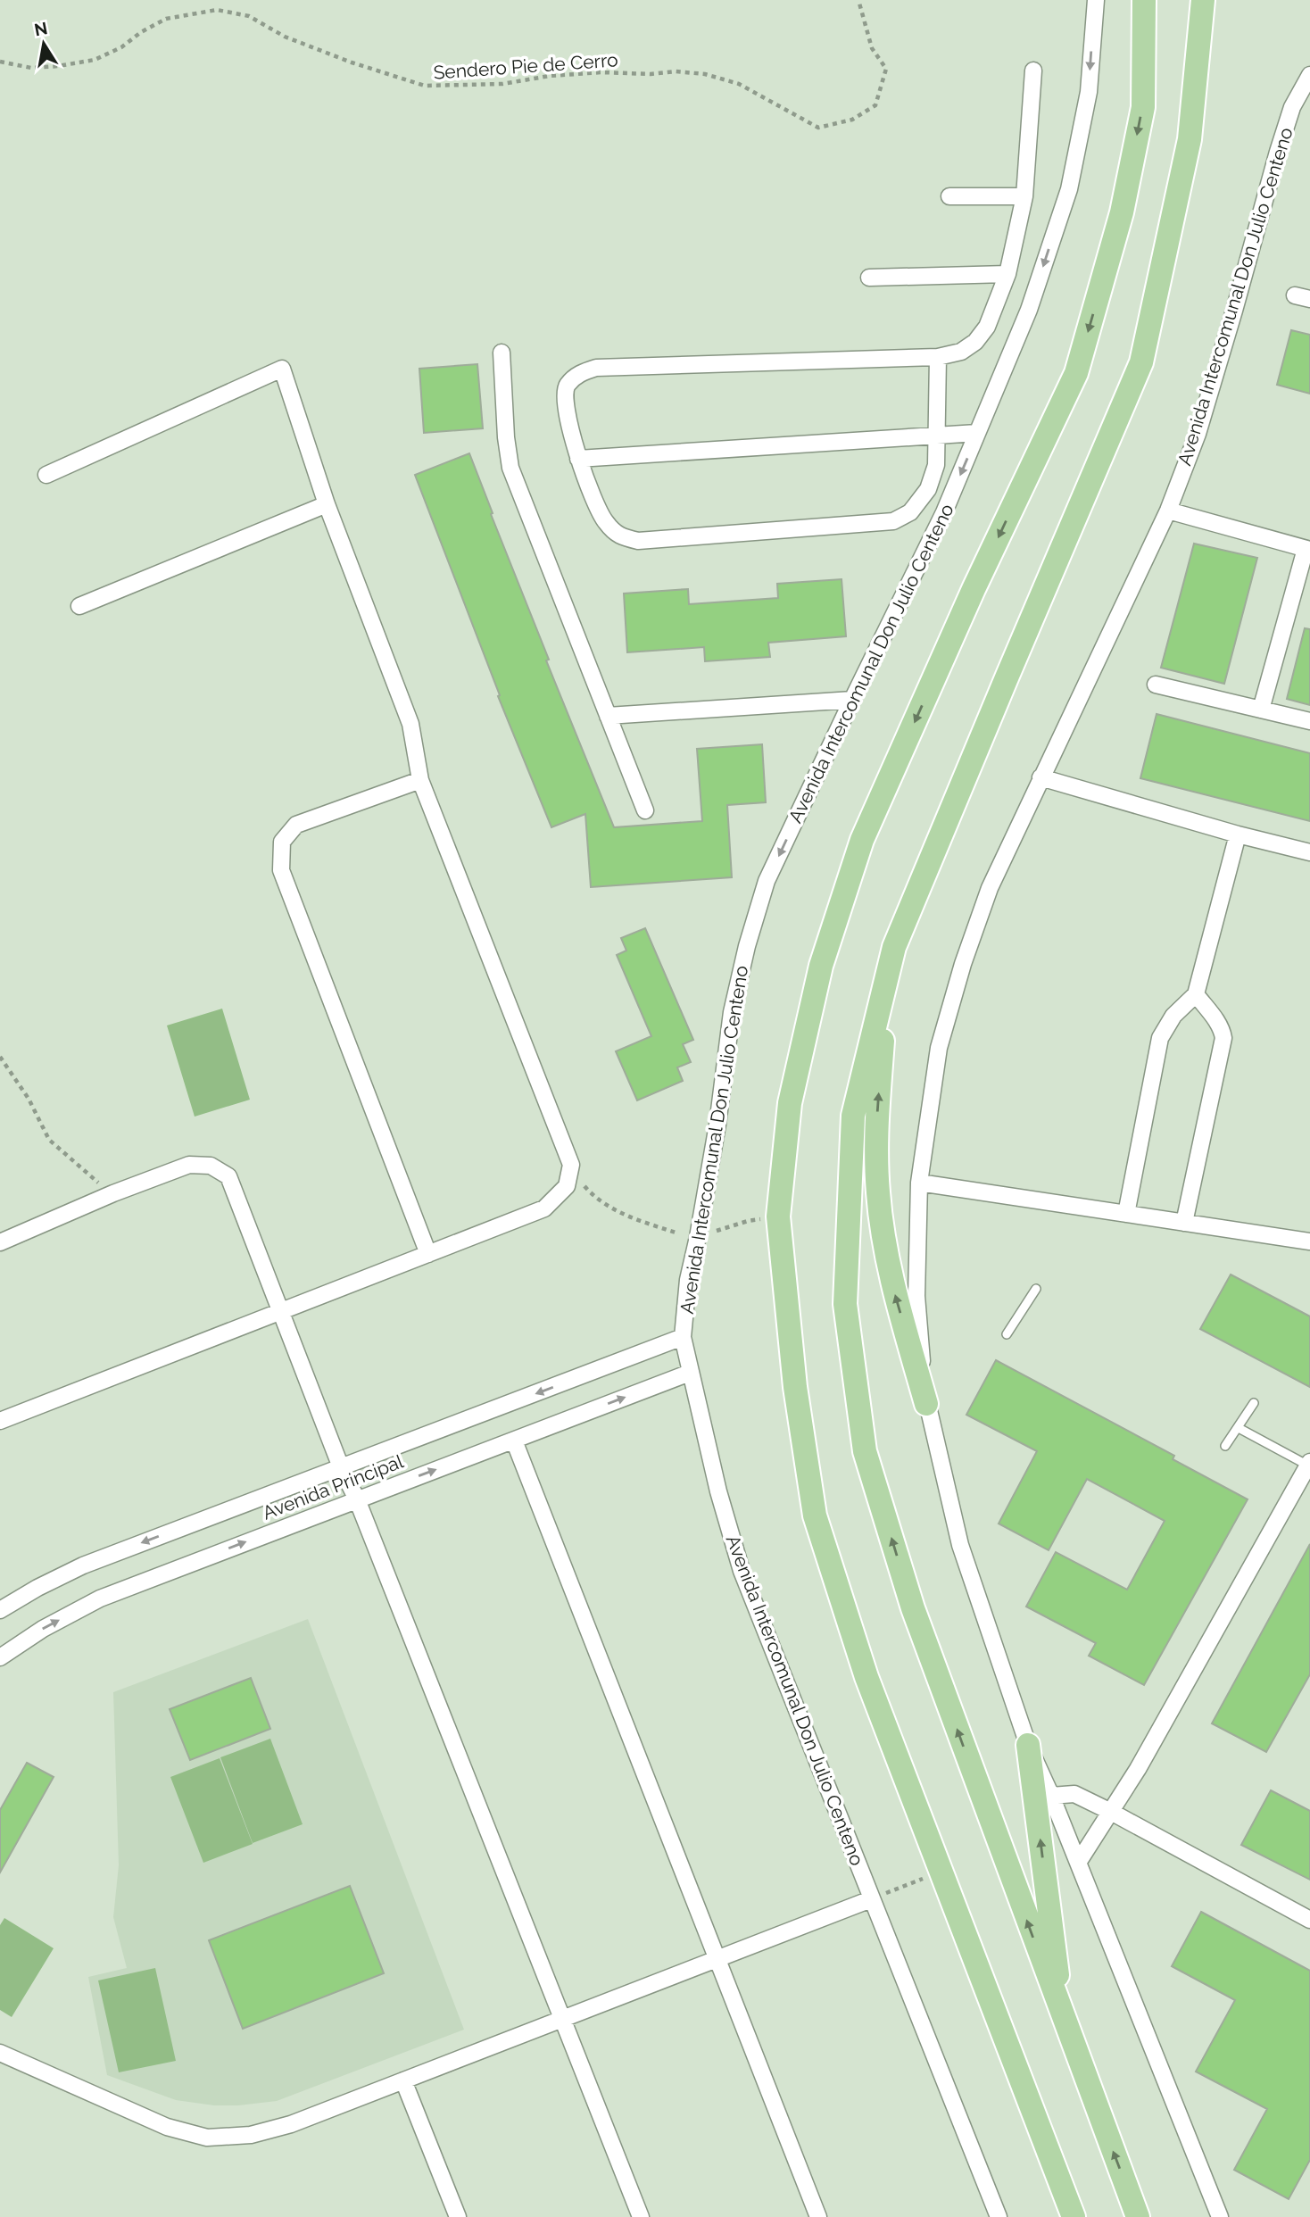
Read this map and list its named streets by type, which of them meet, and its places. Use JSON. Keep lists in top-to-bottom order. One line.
{"streets":{"street":["Avenida Intercomunal Don Julio Centeno","Avenida Principal"],"path":["Sendero Pie de Cerro"]},"crossings":[["Avenida Intercomunal Don Julio Centeno","Avenida Principal"]],"north":"top"}
